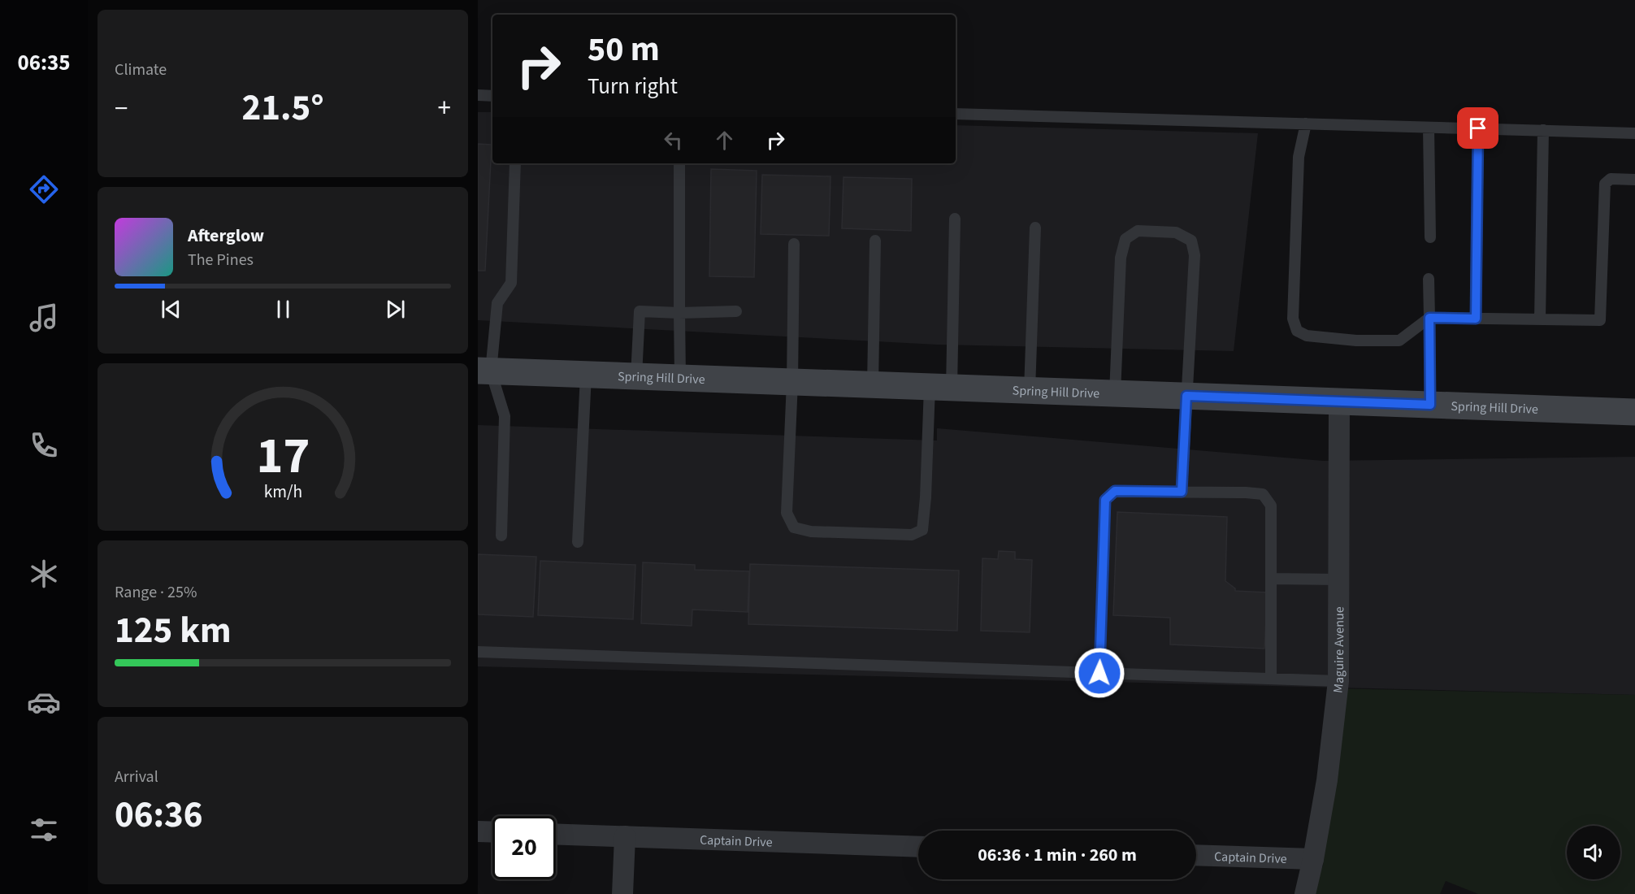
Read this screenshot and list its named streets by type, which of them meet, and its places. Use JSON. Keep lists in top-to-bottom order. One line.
{"streets":{"main road":["Spring Hill Drive"],"street":["Maguire Avenue","Captain Drive"]},"crossings":[["Spring Hill Drive","Maguire Avenue"],["Maguire Avenue","Captain Drive"]],"page":{"tabs":"06:35","tile":["Climate",["Range · 25%","125 km"],["Arrival","06:36"]],"turn":["50 m","Turn right"],"heat":["−","21.5°","+"],"song":["Afterglow","The Pines"],"limit":"20","trip":"06:36 · 1 min · 260 m","gauge":["17","km/h"]}}
